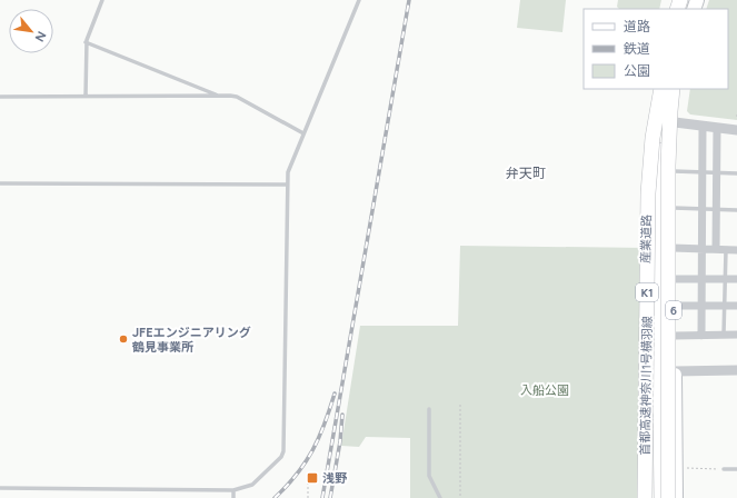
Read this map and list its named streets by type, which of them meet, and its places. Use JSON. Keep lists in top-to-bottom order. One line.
{"streets":{"highway":["K1","首都高速神奈川1号横羽線"],"main road":["産業道路","6"]},"crossings":[["産業道路","首都高速神奈川1号横羽線"]],"districts":["弁天町"],"parks":["入船公園"],"places":{"other":["JFEエンジニアリング 鶴見事業所"],"transit":["浅野"]},"legend":["道路","鉄道","公園"],"north":"bottom right"}
